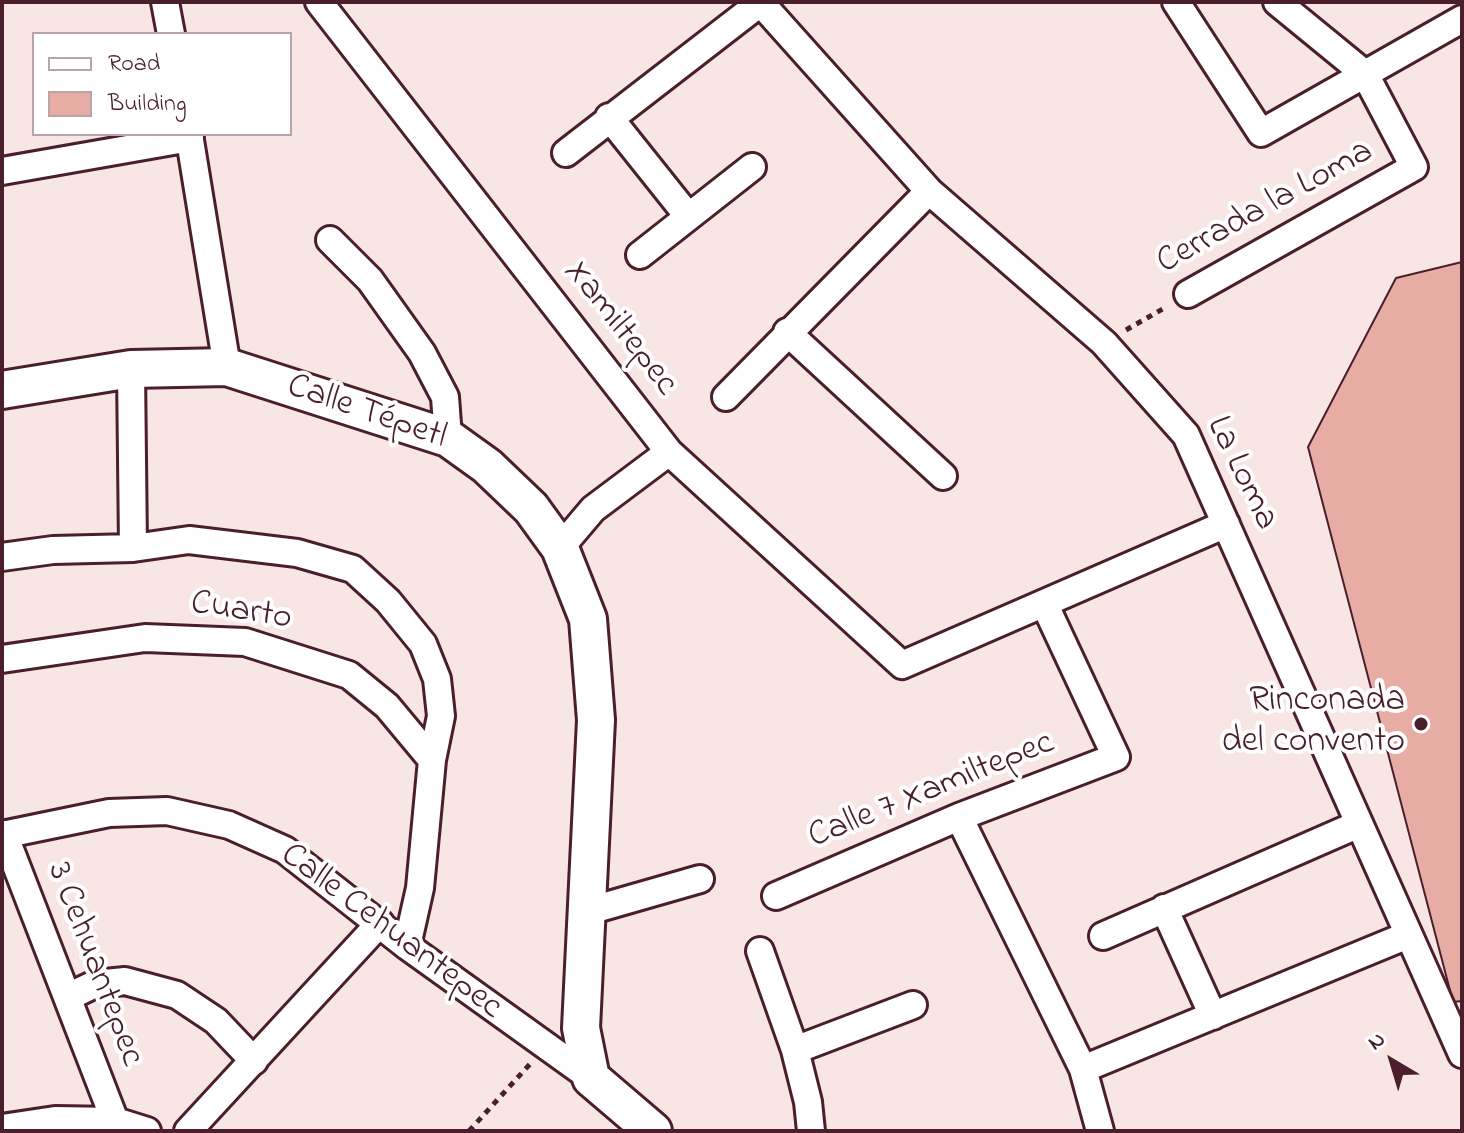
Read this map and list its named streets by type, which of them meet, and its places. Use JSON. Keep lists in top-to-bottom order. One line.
{"streets":{"street":["Cerrada la Loma","Xamiltepec","Calle Tépetl","La Loma","Cuarto","Calle 7 Xamiltepec","Calle Cehuantepec","3 Cehuantepec"]},"crossings":[["Cerrada la Loma","La Loma"],["Xamiltepec","Calle 7 Xamiltepec"],["Calle Tépetl","Calle Cehuantepec"],["Calle Cehuantepec","3 Cehuantepec"]],"places":["Rinconada del convento"],"legend":["Road","Building"],"north":"top left"}
